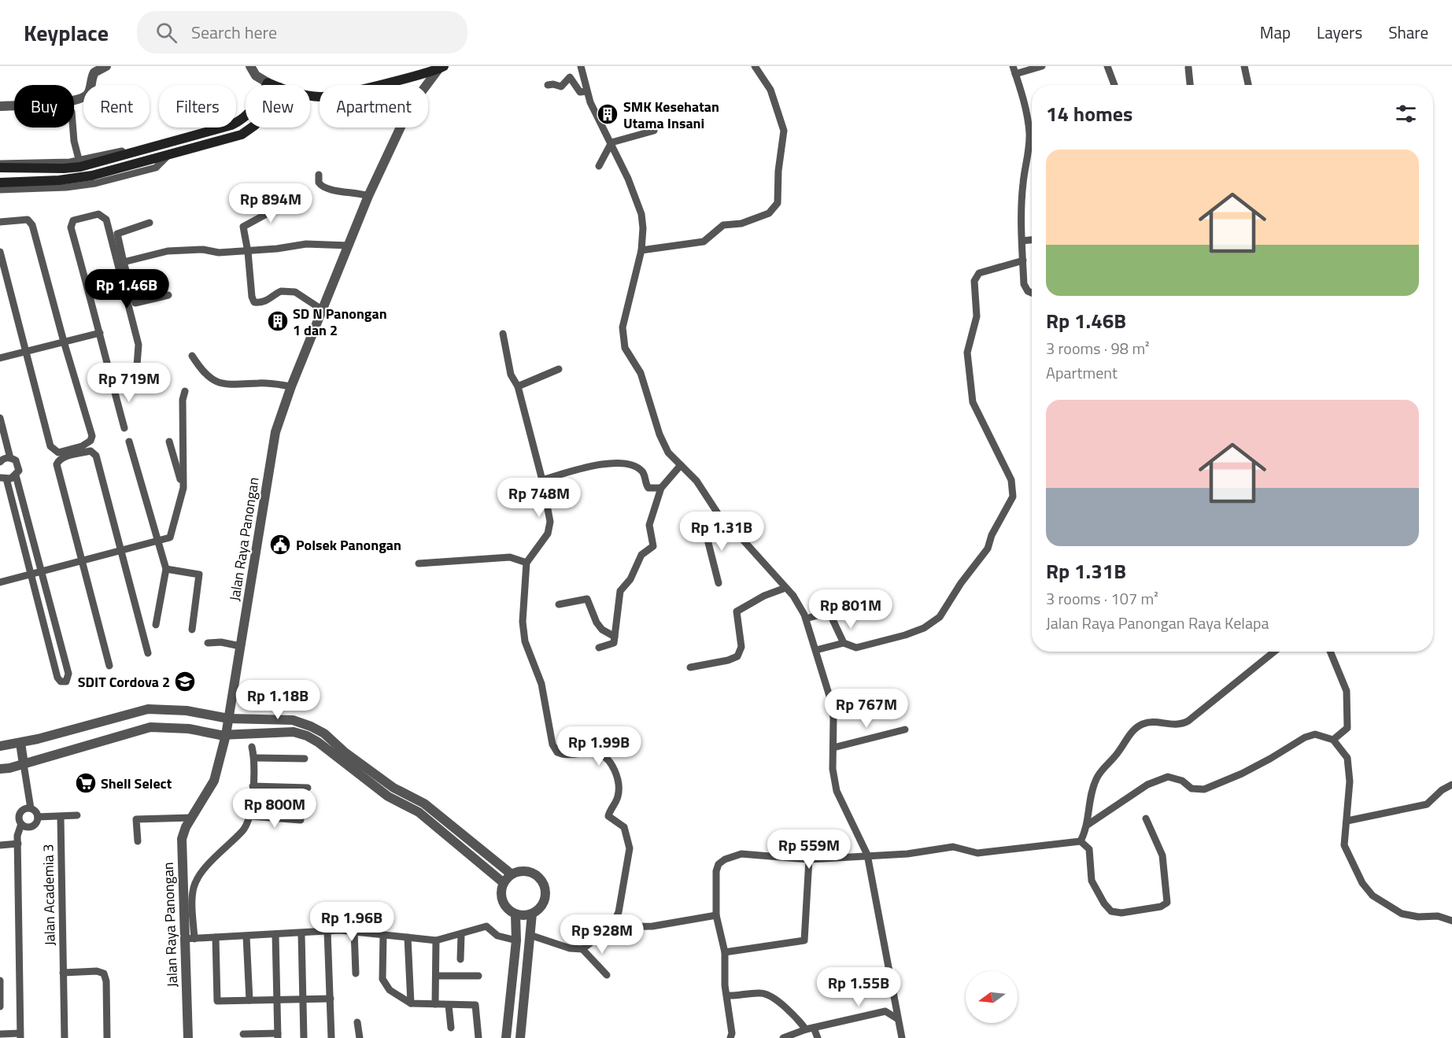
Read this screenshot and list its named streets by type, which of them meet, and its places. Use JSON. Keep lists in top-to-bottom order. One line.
{"streets":{"main road":["Jalan Raya Panongan"],"street":["Jalan Academia 3"]},"places":{"building":["SMK Kesehatan Utama Insani","SD N Panongan 1 dan 2"],"public building":["Polsek Panongan"],"school or university":["SDIT Cordova 2"],"supermarket":["Shell Select"]},"north":"left","page":{"header":"Keyplace","search":"Search here","nav":["Map","Layers","Share"],"chip":["Buy","Rent","Filters","New","Apartment"],"heading":"14 homes","list":[{"name":"Rp 1.46B","note":"3 rooms · 98 m² · Apartment"},{"name":"Rp 1.31B","note":"3 rooms · 107 m² · Jalan Raya Panongan Raya Kelapa"}],"price":["Rp 894M","Rp 1.46B","Rp 719M","Rp 748M","Rp 1.31B","Rp 801M","Rp 1.18B","Rp 767M","Rp 1.99B","Rp 800M","Rp 559M","Rp 1.96B","Rp 928M","Rp 1.55B"]}}
